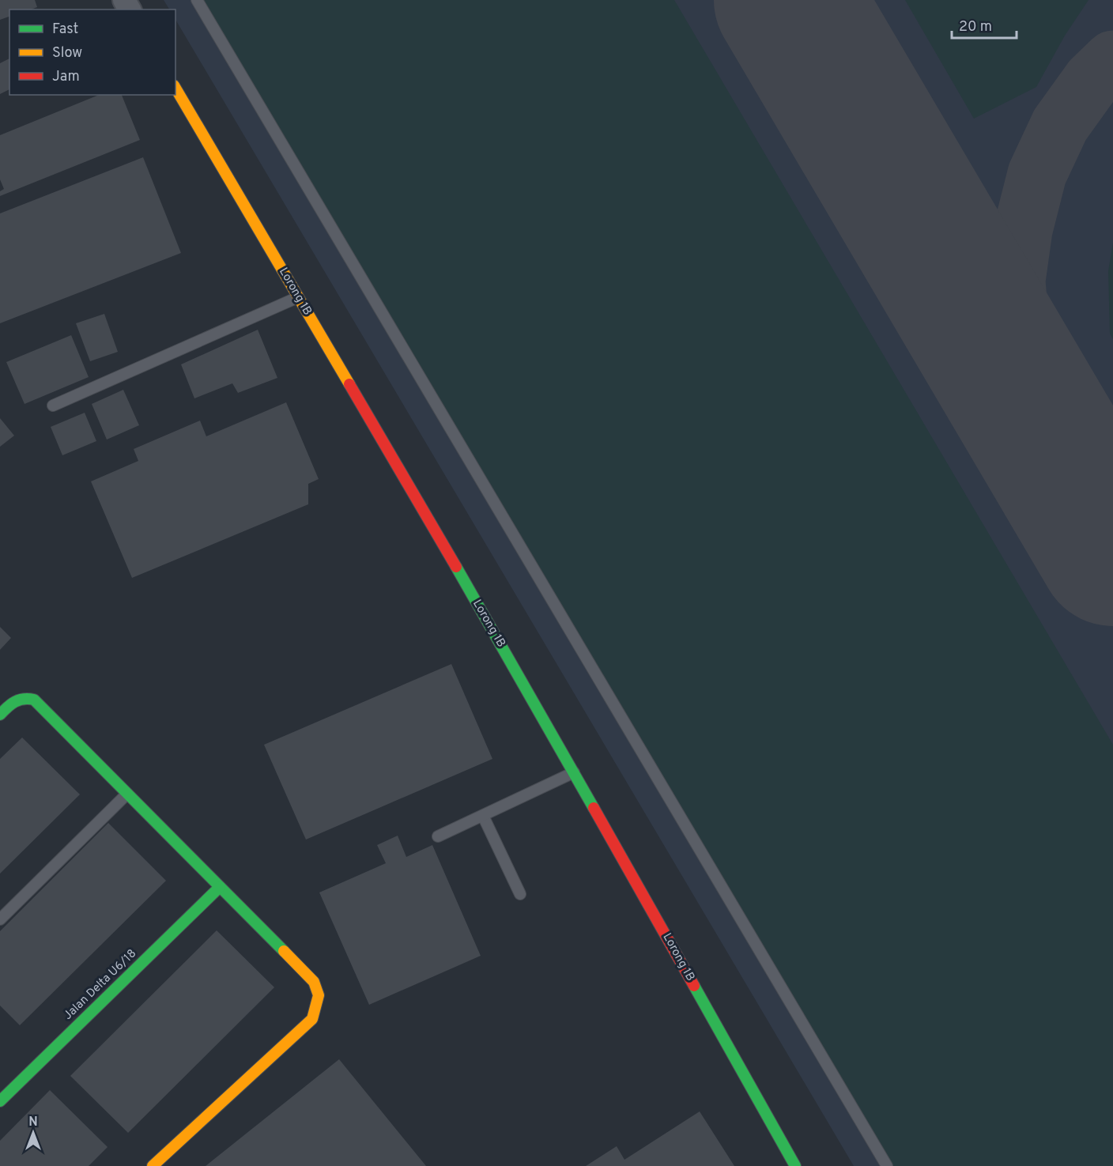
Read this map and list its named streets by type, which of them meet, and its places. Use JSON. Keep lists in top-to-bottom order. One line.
{"streets":{"street":["Lorong 1B","Jalan Delta U6/18"]},"legend":["Fast","Slow","Jam"],"scale_bar":"20 m","north":"top"}
